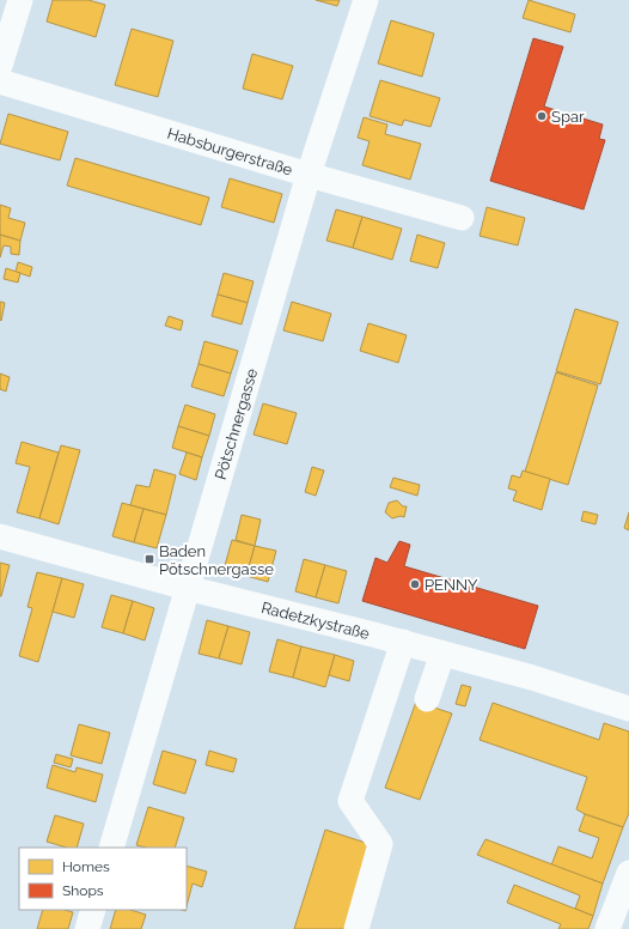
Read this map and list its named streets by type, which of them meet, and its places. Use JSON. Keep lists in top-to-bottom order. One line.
{"streets":{"street":["Habsburgerstraße","Pötschnergasse","Radetzkystraße"]},"crossings":[["Habsburgerstraße","Pötschnergasse"],["Pötschnergasse","Radetzkystraße"]],"places":{"other":["Spar","PENNY"],"transit":["Baden Pötschnergasse"]},"legend":["Homes","Shops"]}
